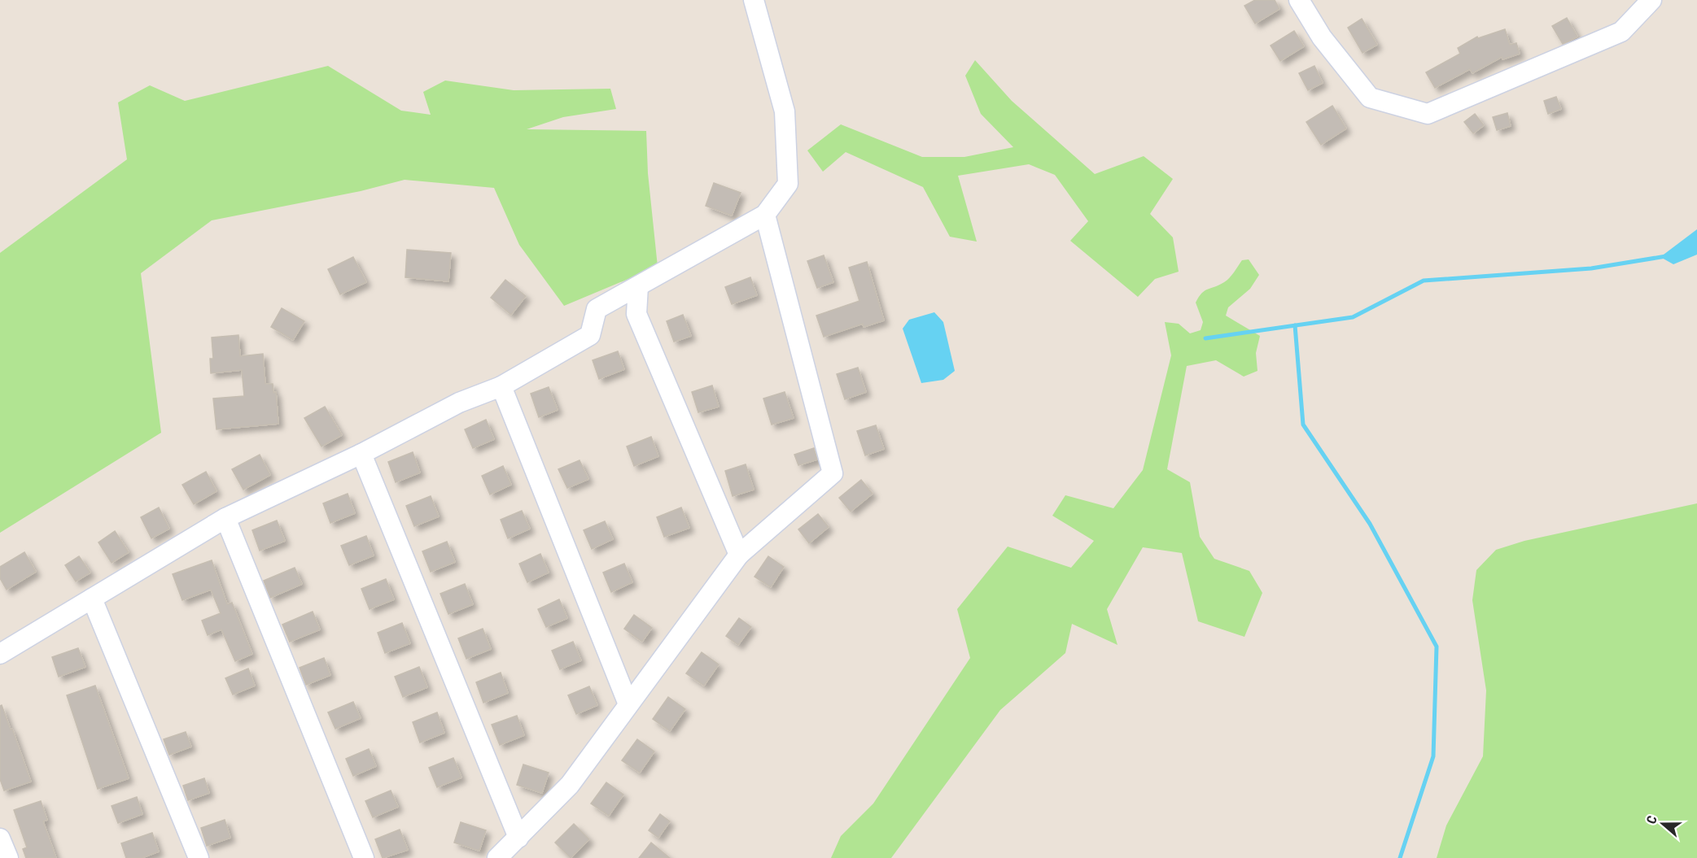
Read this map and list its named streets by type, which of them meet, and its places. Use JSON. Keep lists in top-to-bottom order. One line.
{"north":"left"}
